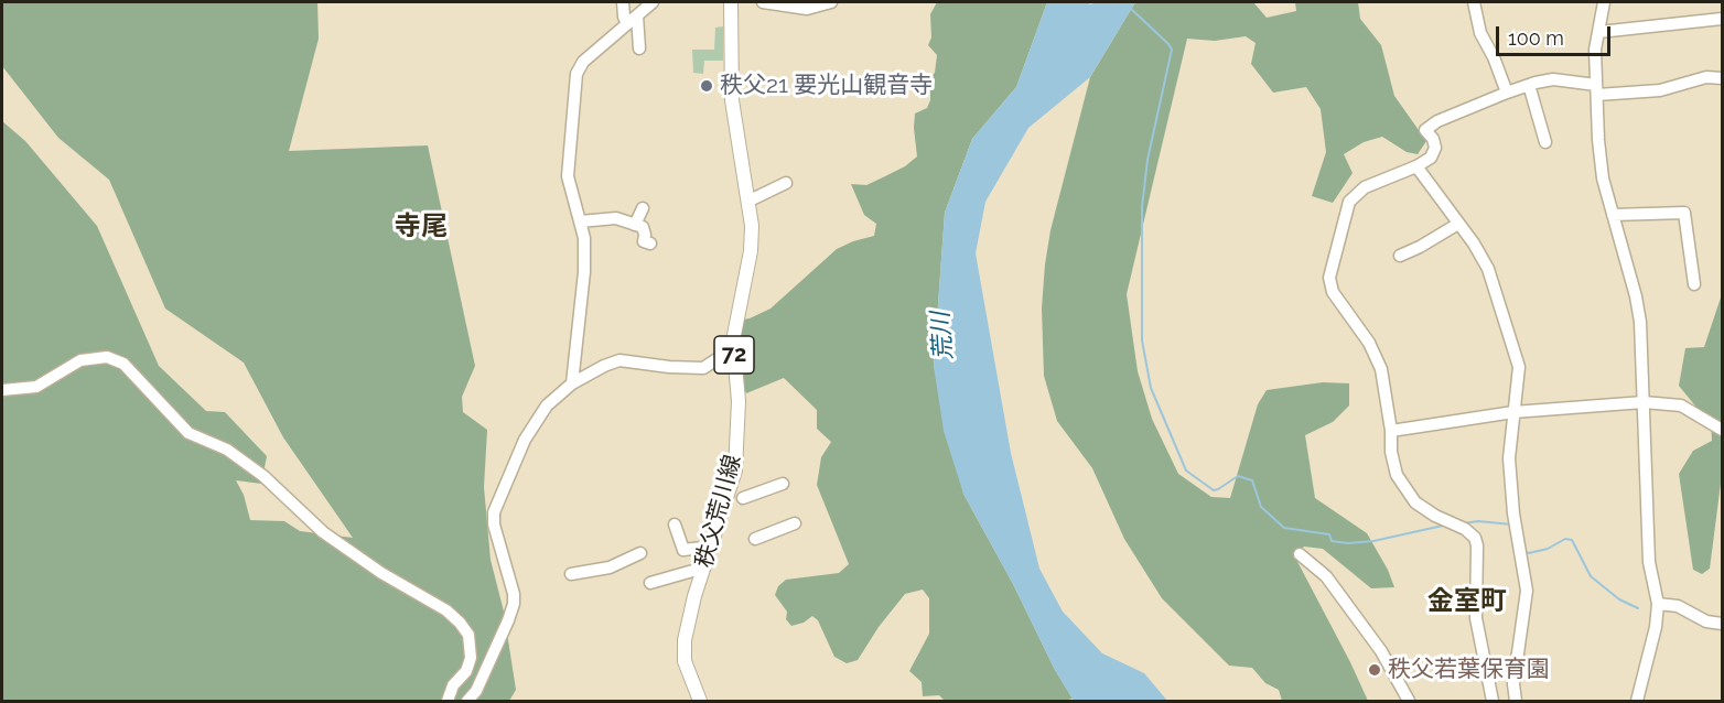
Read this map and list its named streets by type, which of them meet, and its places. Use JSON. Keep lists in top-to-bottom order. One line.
{"streets":{"main road":["72","秩父荒川線"]},"districts":["寺尾","金室町"],"water":["荒川"],"places":["秩父21 要光山観音寺","秩父若葉保育園"],"scale_bar":"100 m"}
